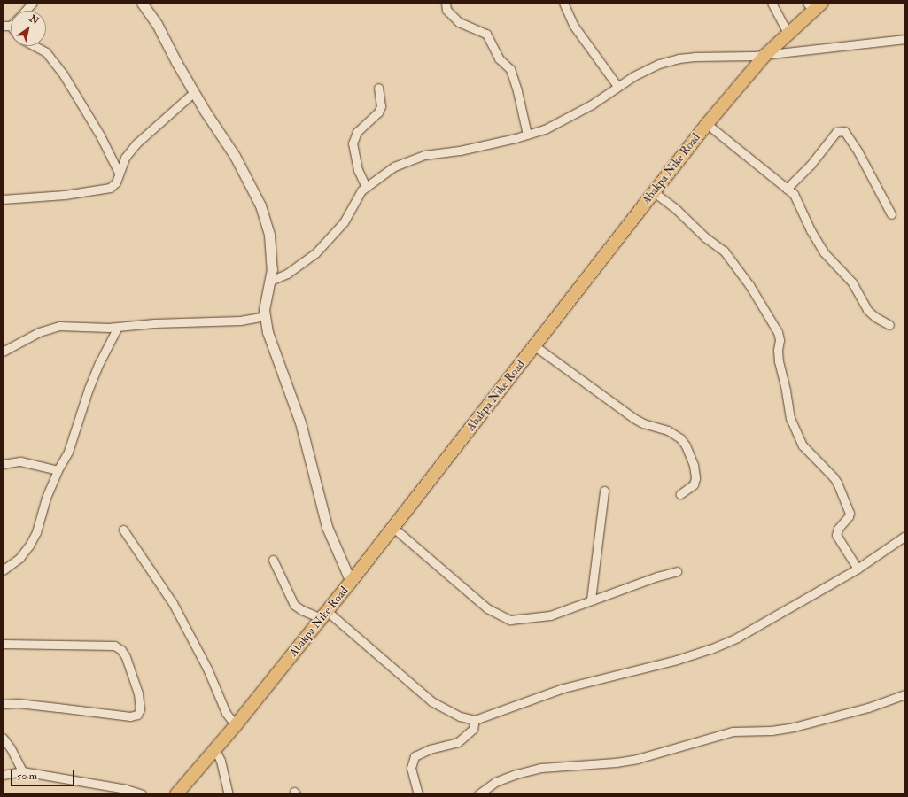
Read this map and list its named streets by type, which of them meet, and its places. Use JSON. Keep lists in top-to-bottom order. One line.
{"streets":{"main road":["Abakpa Nike Road"]},"scale_bar":"50 m","north":"top right"}
